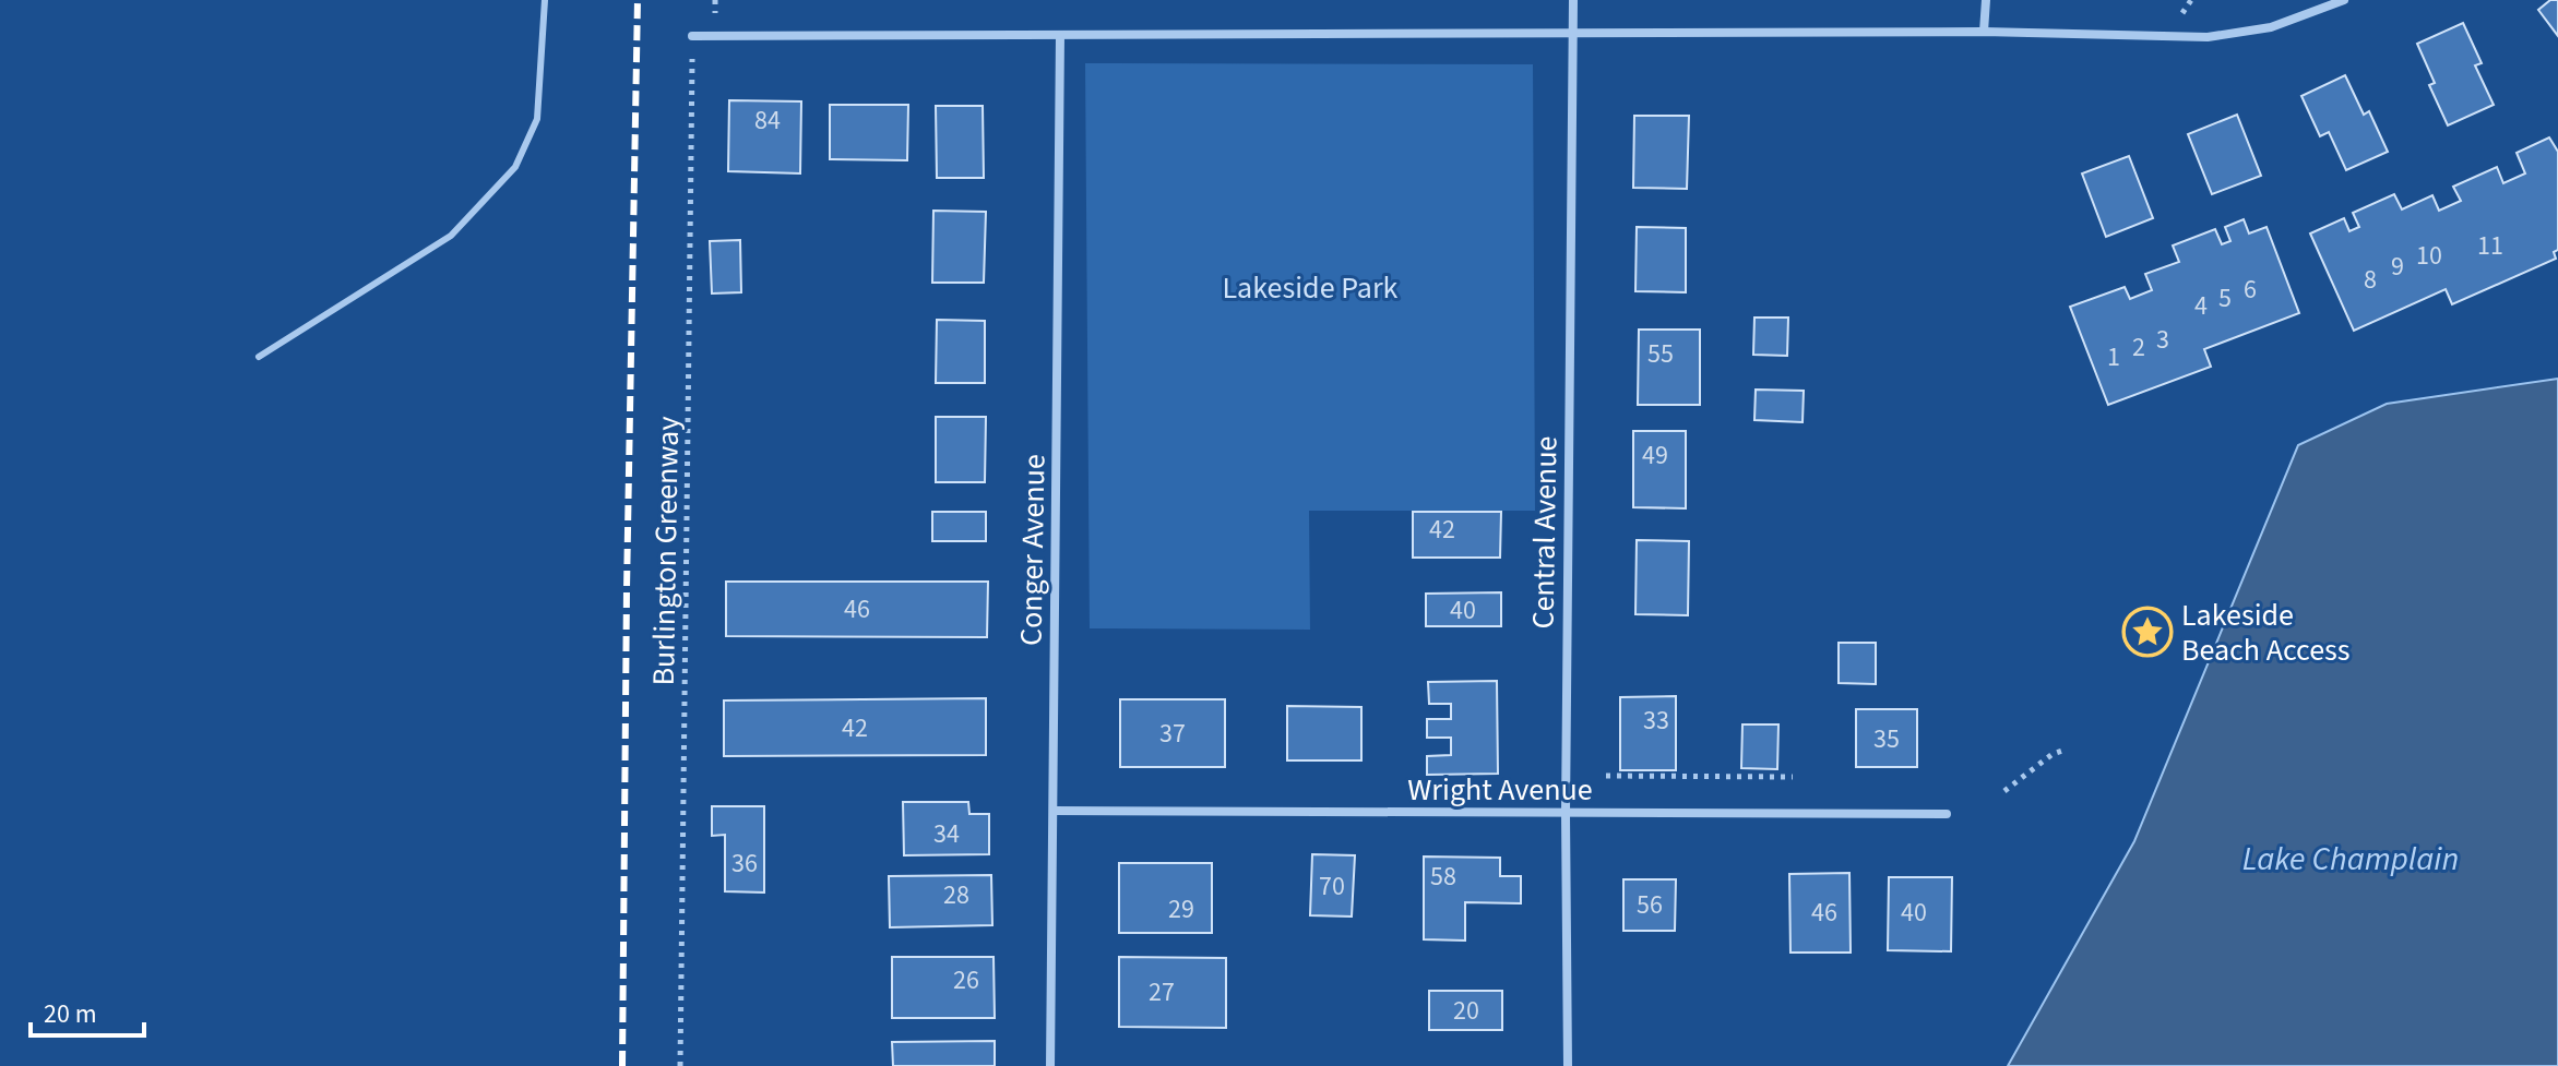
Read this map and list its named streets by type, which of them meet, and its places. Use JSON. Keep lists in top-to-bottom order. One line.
{"streets":{"street":["Central Avenue","Conger Avenue","Wright Avenue"],"path":["Burlington Greenway"]},"crossings":[["Central Avenue","Wright Avenue"],["Conger Avenue","Wright Avenue"]],"water":["Lake Champlain"],"parks":["Lakeside Park"],"places":{"place":["Lakeside Beach Access"]},"house_numbers":["84","11","10","9","8","6","5","4","3","2","55","1","49","42","46","40","33","42","37","35","34","36","58","70","28","56","29","46","40","26","27","20"],"scale_bar":"20 m"}
